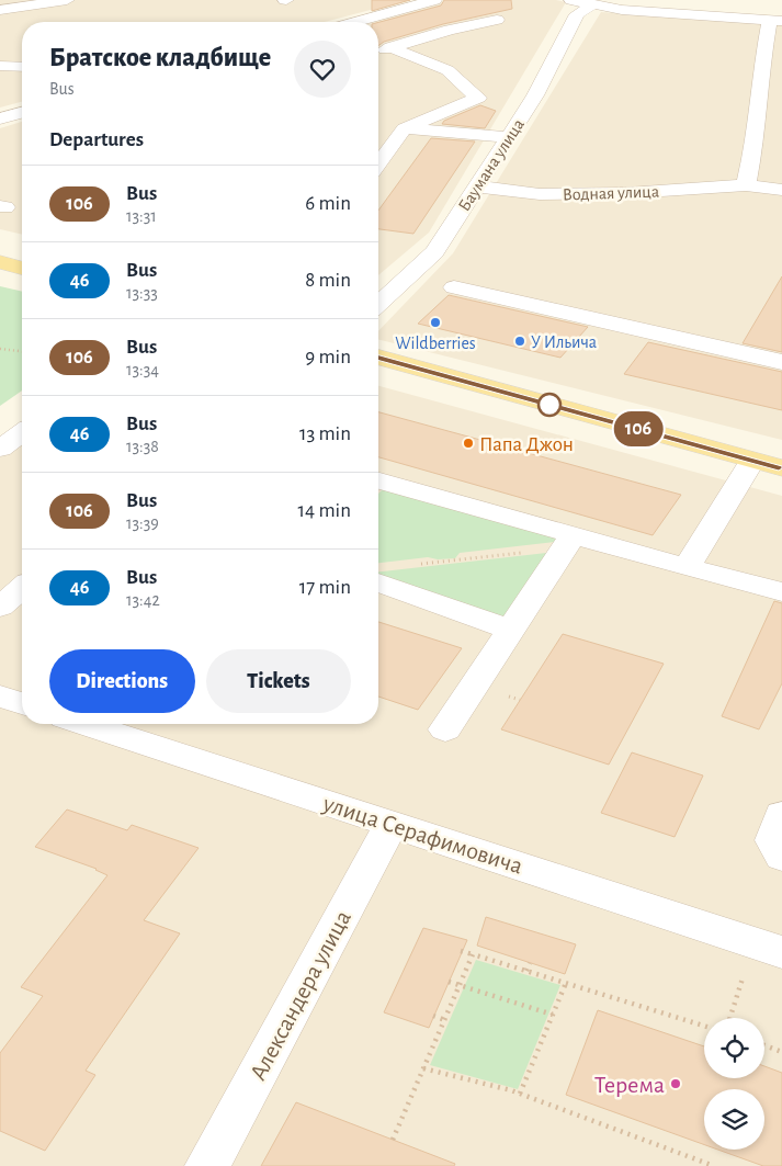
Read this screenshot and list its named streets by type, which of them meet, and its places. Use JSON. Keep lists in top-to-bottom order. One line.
{"streets":{"street":["Баумана улица","Водная улица","улица Серафимовича","Александера улица"]},"crossings":[["Баумана улица","Водная улица"],["улица Серафимовича","Александера улица"]],"places":["Wildberries","У Ильича","Папа Джон","Терема"],"lines":["bus line 106"],"page":{"on_map":"106","heading":[["Братское кладбище","Bus"],"Departures"],"list":[{"mark":"106","name":"Bus","note":"13:31","value":"6 min"},{"mark":"46","name":"Bus","note":"13:33","value":"8 min"},{"mark":"106","name":"Bus","note":"13:34","value":"9 min"},{"mark":"46","name":"Bus","note":"13:38","value":"13 min"},{"mark":"106","name":"Bus","note":"13:39","value":"14 min"},{"mark":"46","name":"Bus","note":"13:42","value":"17 min"}],"buttons":["Directions","Tickets"]}}
